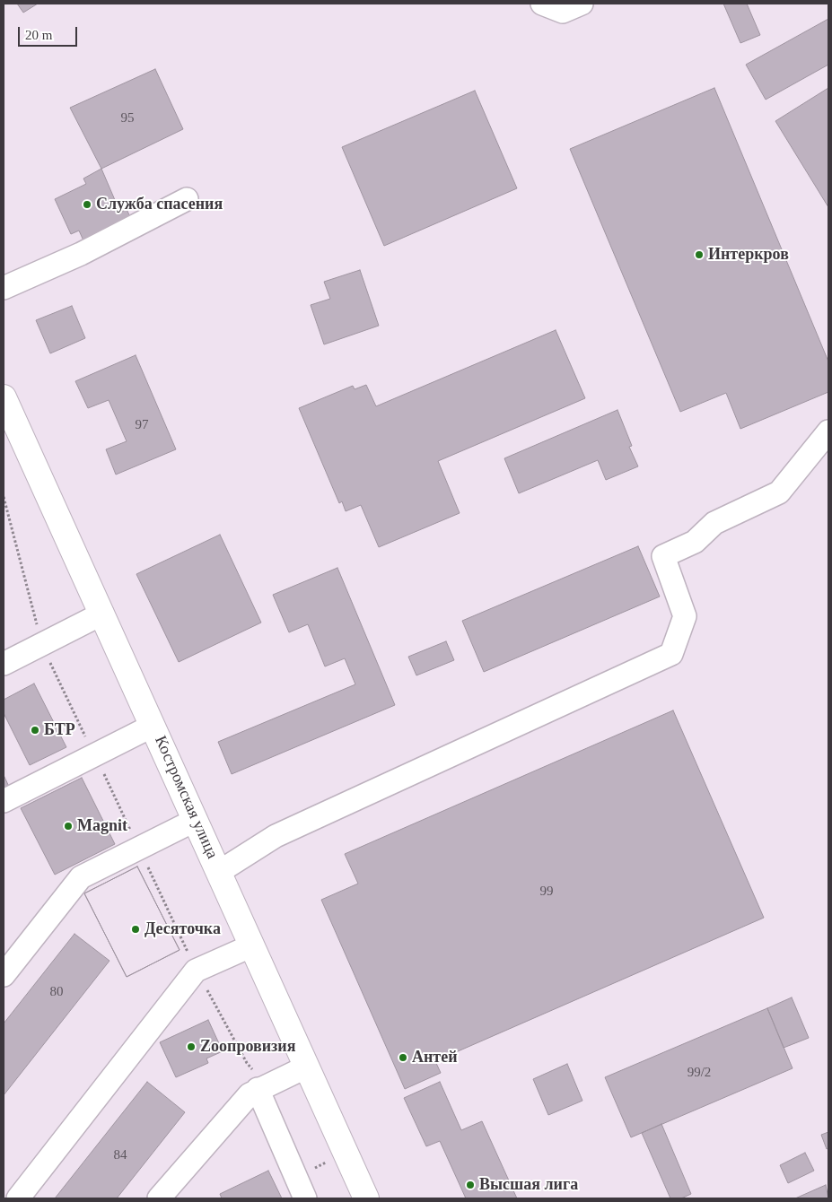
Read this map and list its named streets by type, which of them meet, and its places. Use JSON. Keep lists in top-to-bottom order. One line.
{"streets":{"main road":["Костромская улица"]},"places":["Служба спасения","Интеркров","БТР","Magnit","Десяточка","Zоопровизия","Антей","Высшая лига"],"house_numbers":["95","97","99","80","99/2","84"],"scale_bar":"20 m"}
